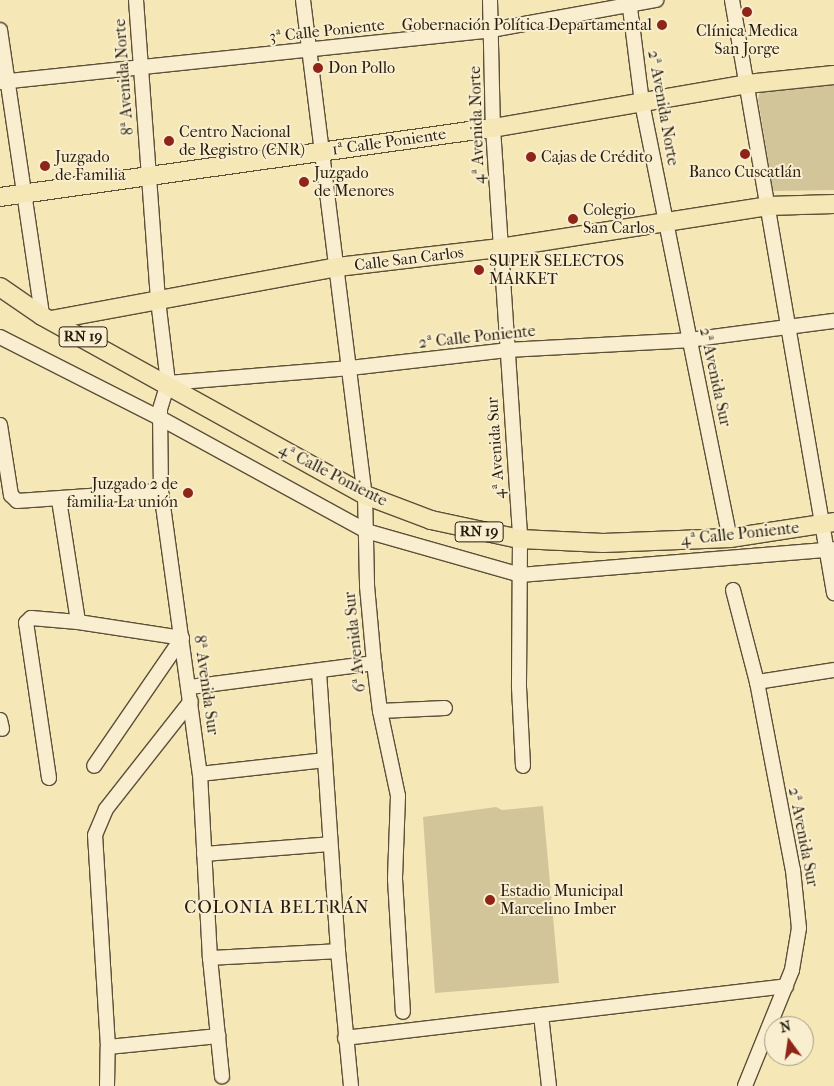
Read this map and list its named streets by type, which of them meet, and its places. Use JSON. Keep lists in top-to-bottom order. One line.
{"streets":{"main road":["1ª Calle Poniente","Calle San Carlos","RN 19","4ª Calle Poniente"],"street":["3ª Calle Poniente","8ª Avenida Norte","2ª Avenida Norte","4ª Avenida Norte","2ª Calle Poniente","2ª Avenida Sur","4ª Avenida Sur","6ª Avenida Sur","8ª Avenida Sur"]},"crossings":[["3ª Calle Poniente","8ª Avenida Norte"],["3ª Calle Poniente","2ª Avenida Norte"],["3ª Calle Poniente","4ª Avenida Norte"],["3ª Calle Poniente","6ª Avenida Sur"],["8ª Avenida Norte","1ª Calle Poniente"],["8ª Avenida Norte","Calle San Carlos"],["8ª Avenida Norte","8ª Avenida Sur"],["2ª Avenida Norte","1ª Calle Poniente"],["2ª Avenida Norte","Calle San Carlos"],["2ª Avenida Norte","2ª Avenida Sur"],["4ª Avenida Norte","1ª Calle Poniente"],["4ª Avenida Norte","Calle San Carlos"],["4ª Avenida Norte","4ª Avenida Sur"],["1ª Calle Poniente","6ª Avenida Sur"],["Calle San Carlos","2ª Avenida Sur"],["Calle San Carlos","4ª Avenida Sur"],["Calle San Carlos","4ª Calle Poniente"],["Calle San Carlos","6ª Avenida Sur"],["Calle San Carlos","8ª Avenida Sur"],["2ª Calle Poniente","2ª Avenida Sur"],["2ª Calle Poniente","4ª Avenida Sur"],["2ª Calle Poniente","4ª Calle Poniente"],["2ª Calle Poniente","6ª Avenida Sur"],["2ª Calle Poniente","8ª Avenida Sur"],["2ª Avenida Sur","4ª Calle Poniente"],["4ª Avenida Sur","4ª Calle Poniente"],["4ª Calle Poniente","6ª Avenida Sur"],["4ª Calle Poniente","8ª Avenida Sur"]],"districts":["COLONIA BELTRÁN"],"places":["Clínica Medica San Jorge","Gobernación Política Departamental","Don Pollo","Centro Nacional de Registro (CNR)","Banco Cuscatlán","Cajas de Crédito","Juzgado de Familia","Juzgado de Menores","Colegio San Carlos","SUPER SELECTOS MARKET","Juzgado 2 de familia La unión","Estadio Municipal Marcelino Imber"],"north":"top"}
